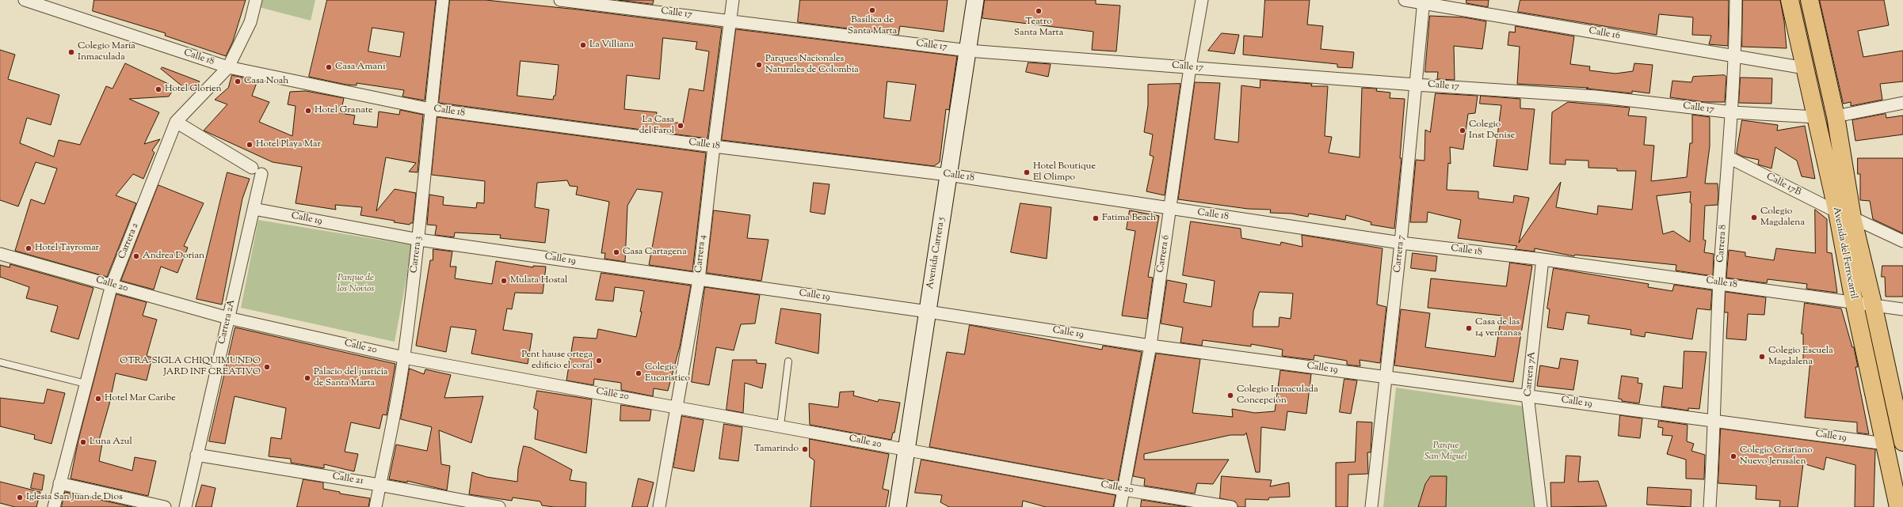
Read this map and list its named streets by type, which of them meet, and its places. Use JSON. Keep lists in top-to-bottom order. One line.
{"streets":{"main road":["Avenida del Ferrocarril"],"street":["Calle 17","Calle 16","Calle 18","Calle 17B","Calle 19","Carrera 2","Carrera 8","Avenida Carrera 5","Carrera 4","Carrera 6","Carrera 7","Carrera 3","Calle 20","Carrera 2A","Carrera 7A","Calle 21"]},"crossings":[["Calle 17","Carrera 8"],["Calle 17","Avenida Carrera 5"],["Calle 17","Avenida del Ferrocarril"],["Calle 17","Carrera 4"],["Calle 17","Carrera 6"],["Calle 17","Carrera 7"],["Calle 16","Carrera 8"],["Calle 16","Avenida del Ferrocarril"],["Calle 16","Carrera 7"],["Calle 18","Carrera 2"],["Calle 18","Carrera 8"],["Calle 18","Avenida Carrera 5"],["Calle 18","Avenida del Ferrocarril"],["Calle 18","Carrera 4"],["Calle 18","Carrera 6"],["Calle 18","Carrera 7"],["Calle 18","Carrera 3"],["Calle 18","Carrera 7A"],["Calle 17B","Carrera 8"],["Calle 17B","Avenida del Ferrocarril"],["Calle 19","Carrera 8"],["Calle 19","Avenida Carrera 5"],["Calle 19","Avenida del Ferrocarril"],["Calle 19","Carrera 4"],["Calle 19","Carrera 6"],["Calle 19","Carrera 7"],["Calle 19","Carrera 3"],["Calle 19","Carrera 2A"],["Calle 19","Carrera 7A"],["Carrera 2","Calle 20"],["Avenida Carrera 5","Calle 20"],["Carrera 4","Calle 20"],["Carrera 6","Calle 20"],["Carrera 3","Calle 20"],["Carrera 3","Calle 21"],["Calle 20","Carrera 2A"],["Carrera 2A","Calle 21"]],"parks":["Parque de los Novios","Parque San Miguel"],"places":["Basílica de Santa Marta","Teatro Santa Marta","La Villiana","Colegio María Inmaculada","Parques Nacionales Naturales de Colombia","Casa Amani","Casa Noah","Hotel Glorien","Hotel Granate","La Casa del Farol","Colegio Inst Denise","Hotel Playa Mar","Hotel Boutique El Olimpo","Colegio Magdalena","Fatima Beach","Hotel Tayromar","Casa Cartagena","Andrea Dorian","Mulata Hostal","Casa de las 14 ventanas","Colegio Escuela Magdalena","Pent hause ortega edificio el coral","OTRA-SIGLA CHIQUIMUNDO JARD INF CREATIVO","Colegio Eucaristico","Palacio del justicia de Santa Marta","Colegio Inmaculada Concepción","Hotel Mar Caribe","Luna Azul","Tamarindo","Colegio Cristiano Nuevo Jerusalen","Iglesia San Juan de Dios"]}
